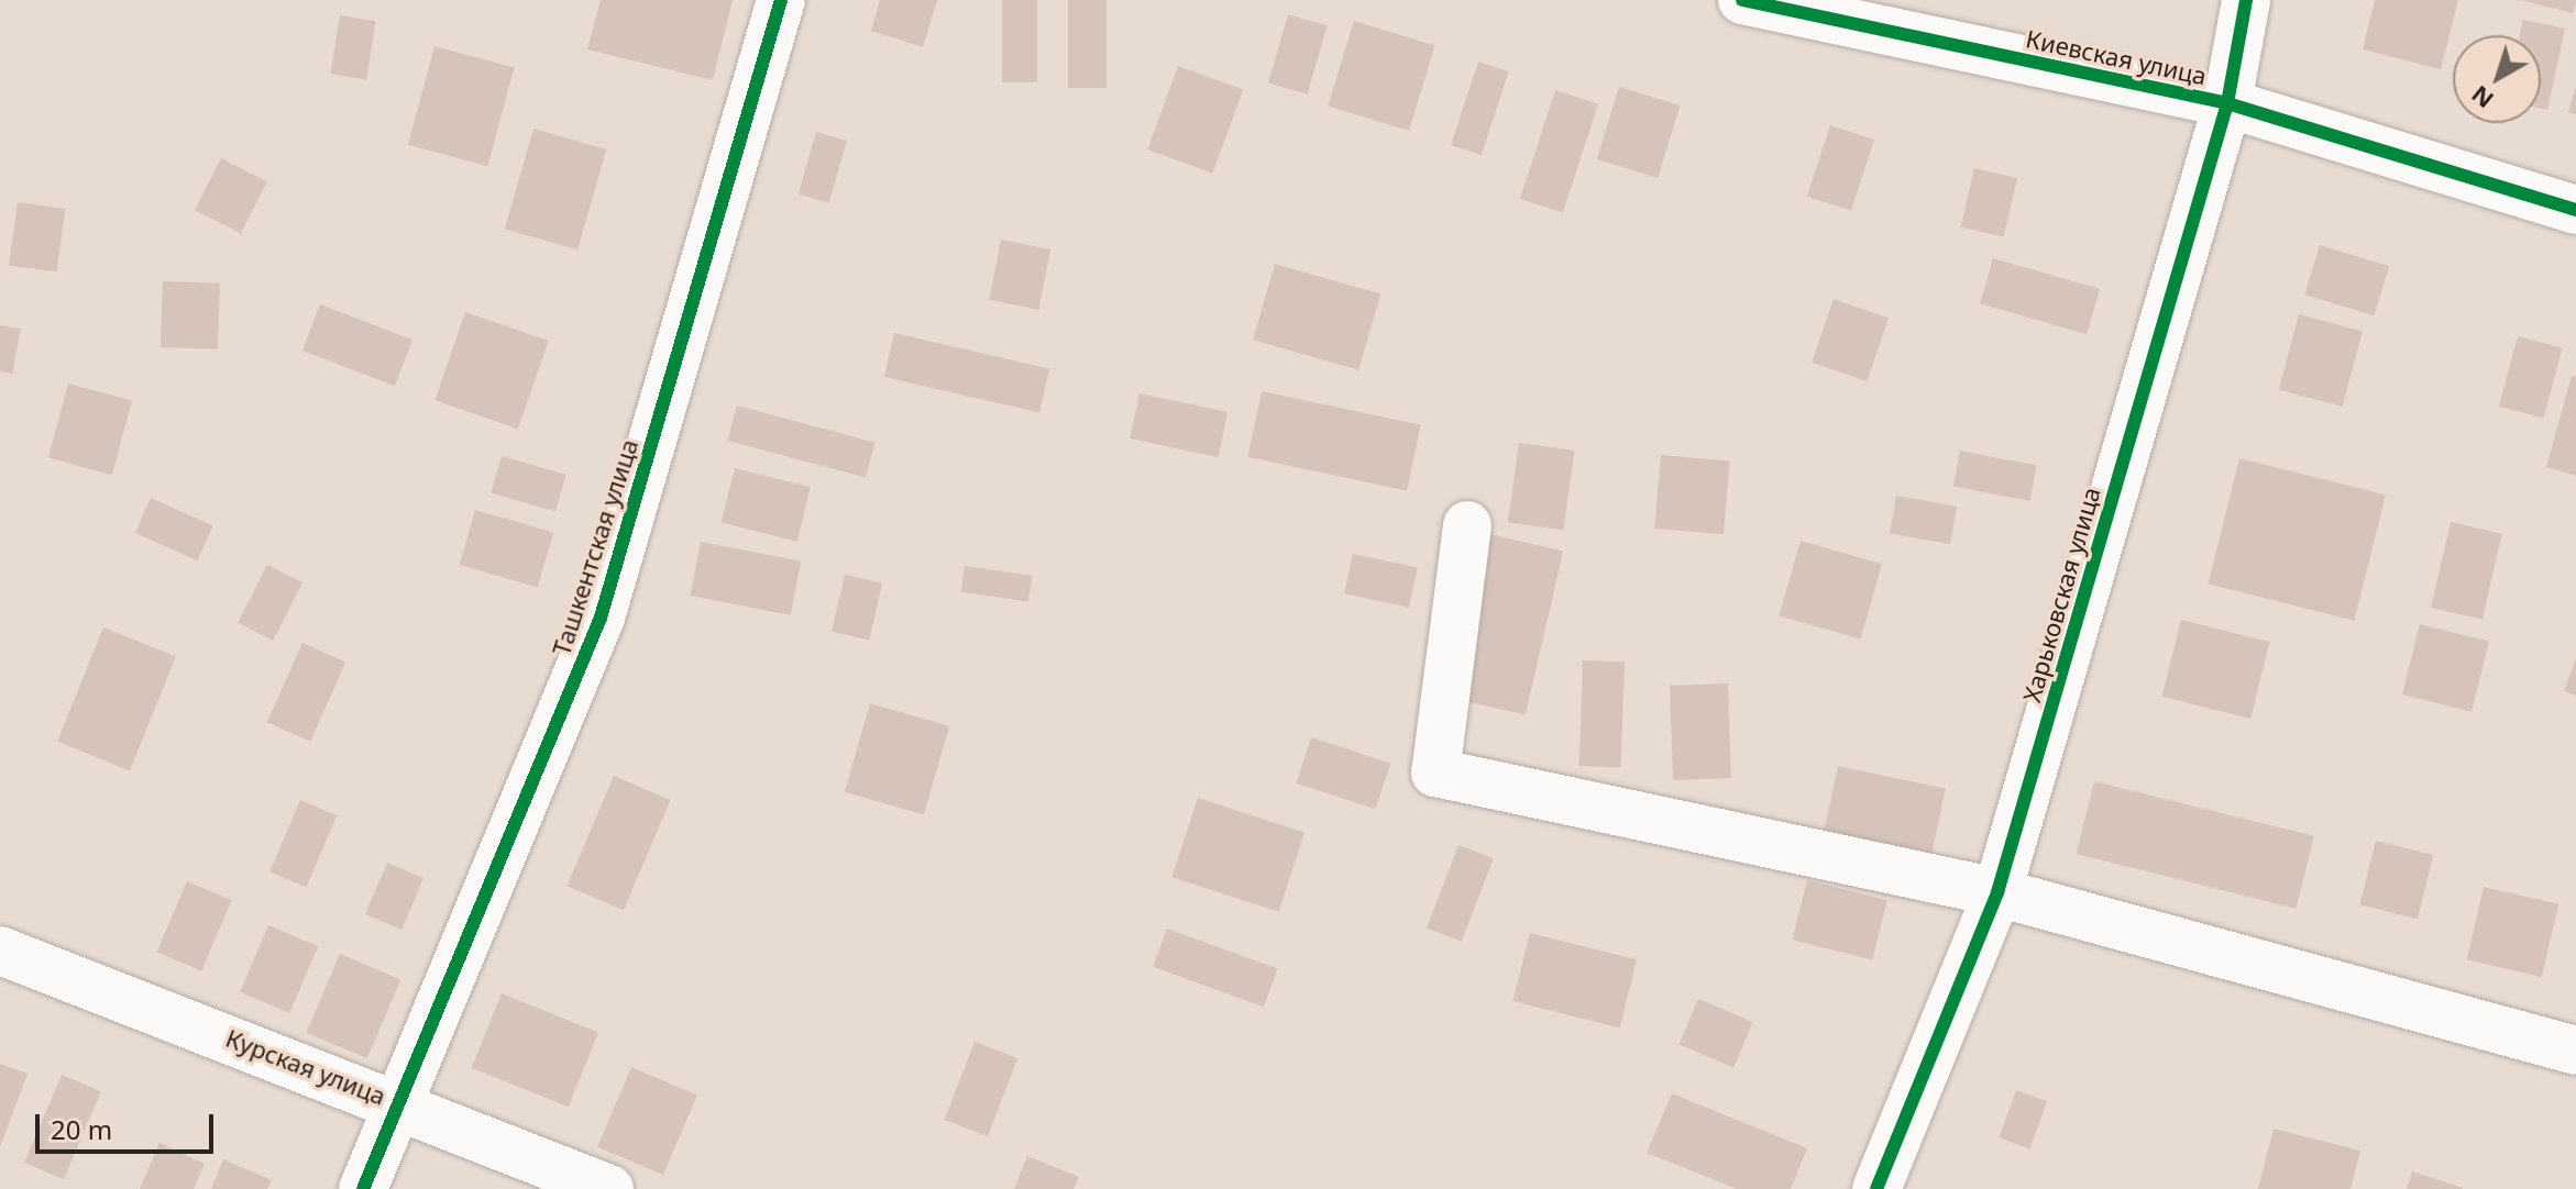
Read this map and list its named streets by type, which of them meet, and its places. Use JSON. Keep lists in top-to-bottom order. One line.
{"streets":{"street":["Киевская улица","Ташкентская улица","Харьковская улица","Курская улица"]},"crossings":[["Киевская улица","Харьковская улица"],["Ташкентская улица","Курская улица"]],"scale_bar":"20 m","north":"bottom left"}
